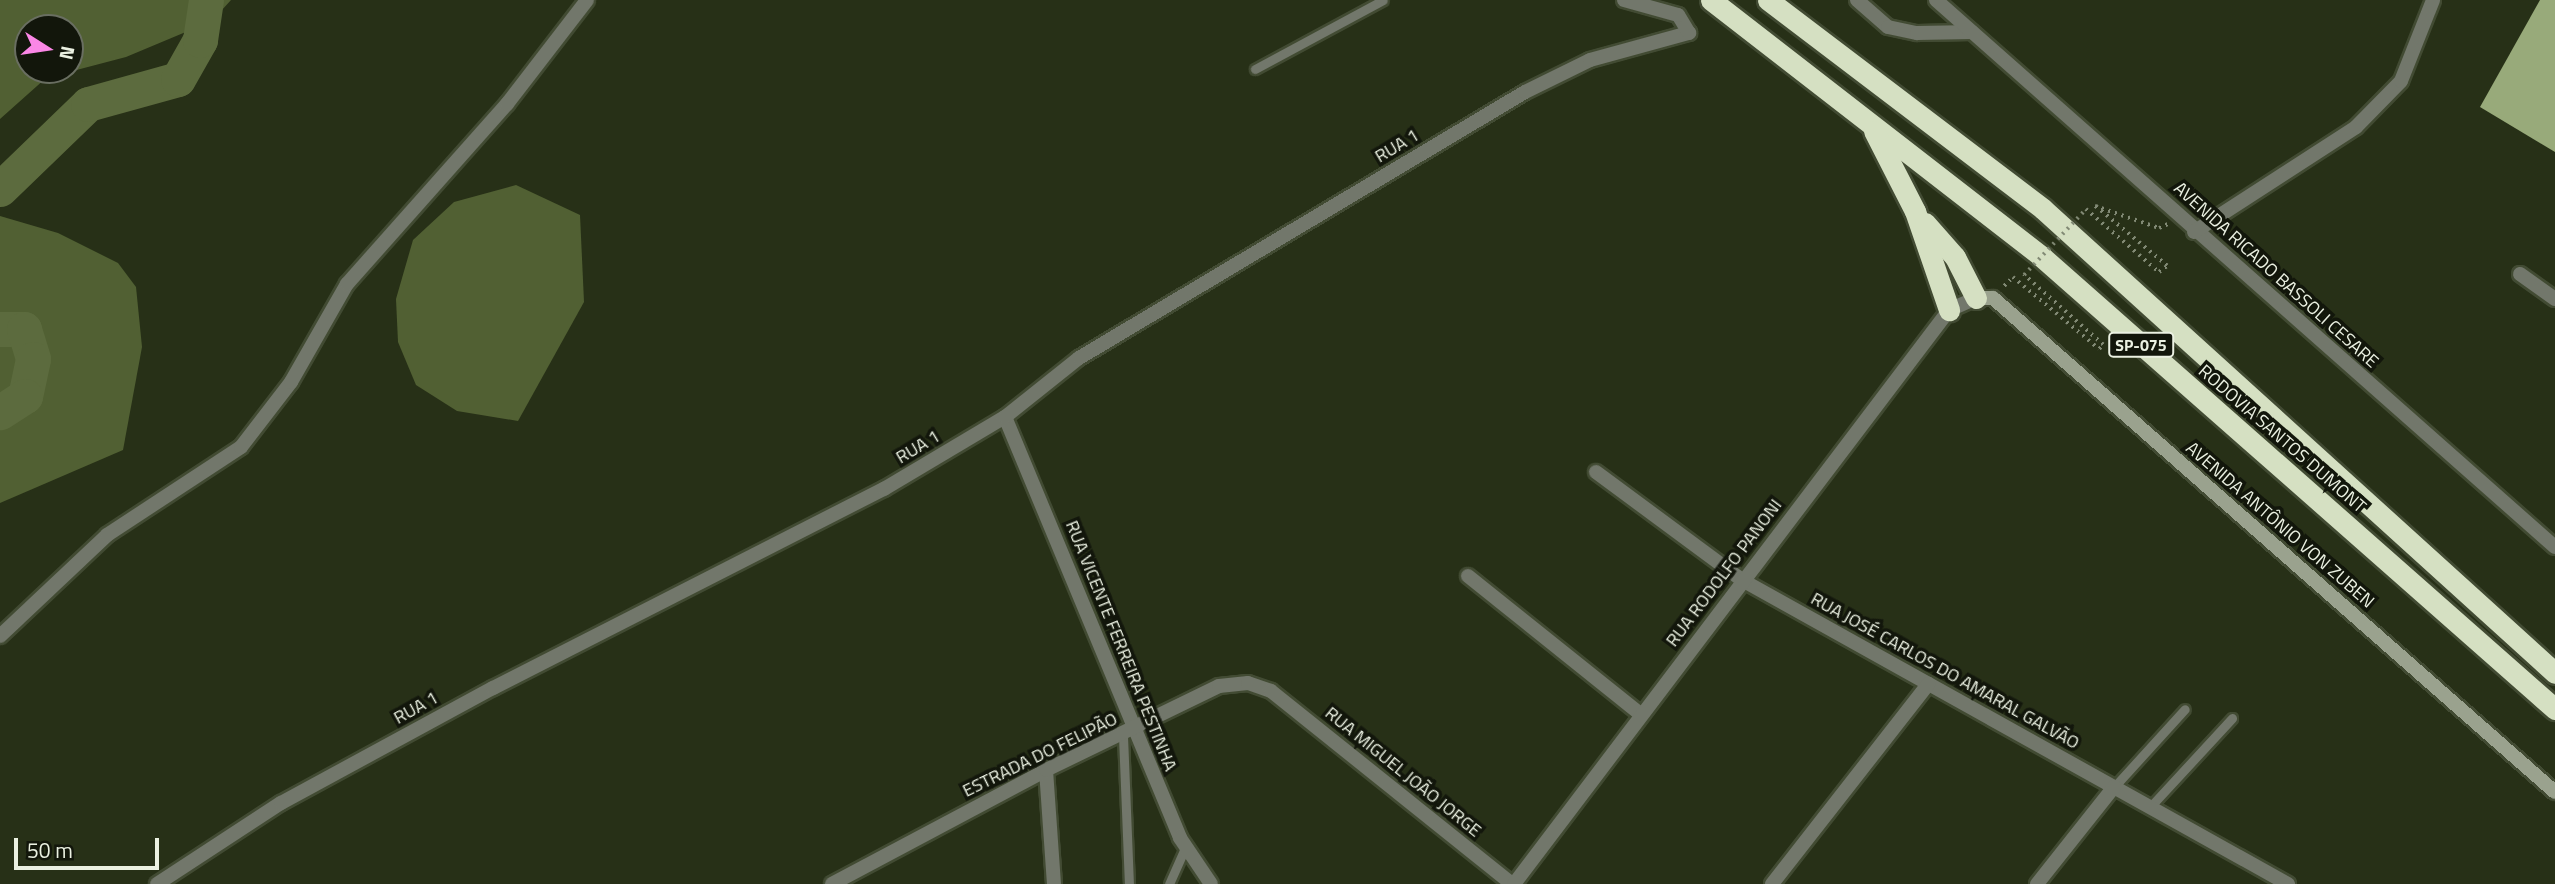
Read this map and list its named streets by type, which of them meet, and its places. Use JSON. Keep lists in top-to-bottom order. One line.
{"streets":{"highway":["SP-075","RODOVIA SANTOS DUMONT"],"street":["RUA 1","AVENIDA RICADO BASSOLI CESARE","AVENIDA ANTÔNIO VON ZUBEN","RUA RODOLFO PANONI","RUA VICENTE FERREIRA PESTINHA","RUA JOSÉ CARLOS DO AMARAL GALVÃO","ESTRADA DO FELIPÃO","RUA MIGUEL JOÃO JORGE"]},"crossings":[["RUA 1","RUA VICENTE FERREIRA PESTINHA"],["AVENIDA ANTÔNIO VON ZUBEN","RUA RODOLFO PANONI"],["RUA RODOLFO PANONI","RUA JOSÉ CARLOS DO AMARAL GALVÃO"],["RUA RODOLFO PANONI","RUA MIGUEL JOÃO JORGE"],["RUA VICENTE FERREIRA PESTINHA","ESTRADA DO FELIPÃO"],["ESTRADA DO FELIPÃO","RUA MIGUEL JOÃO JORGE"]],"scale_bar":"50 m","north":"right"}
